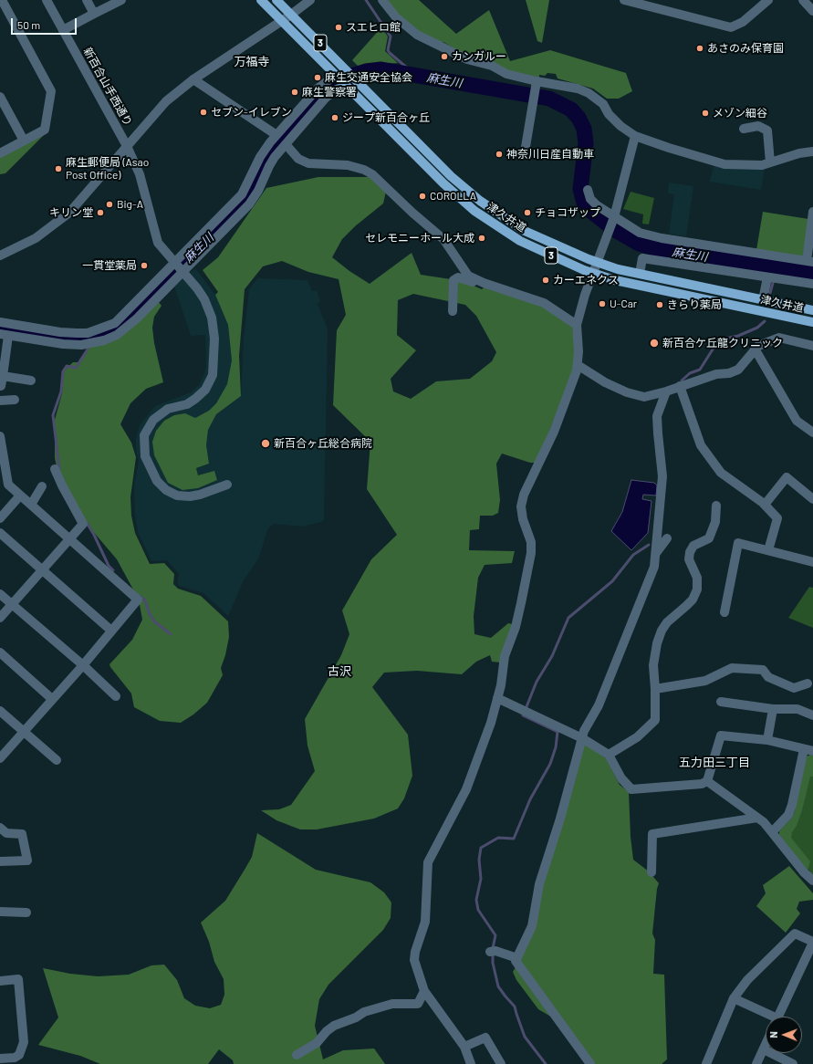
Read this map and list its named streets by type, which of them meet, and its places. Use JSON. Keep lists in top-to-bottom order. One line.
{"streets":{"main road":["3","津久井道"],"street":["新百合山手西通り"]},"districts":["万福寺","古沢","五力田三丁目"],"water":["麻生川"],"places":["スエヒロ館","あさのみ保育園","カンガルー","麻生交通安全協会","麻生警察署","セブン-イレブン","メゾン細谷","ジープ新百合ヶ丘","神奈川日産自動車","麻生郵便局 (Asao Post Office)","COROLLA","Big-A","キリン堂","チョコザップ","セレモニーホール大成","一貫堂薬局","カーエネクス","U-Car","きらり薬局","新百合ケ丘龍クリニック","新百合ヶ丘総合病院"],"scale_bar":"50 m","north":"left"}
